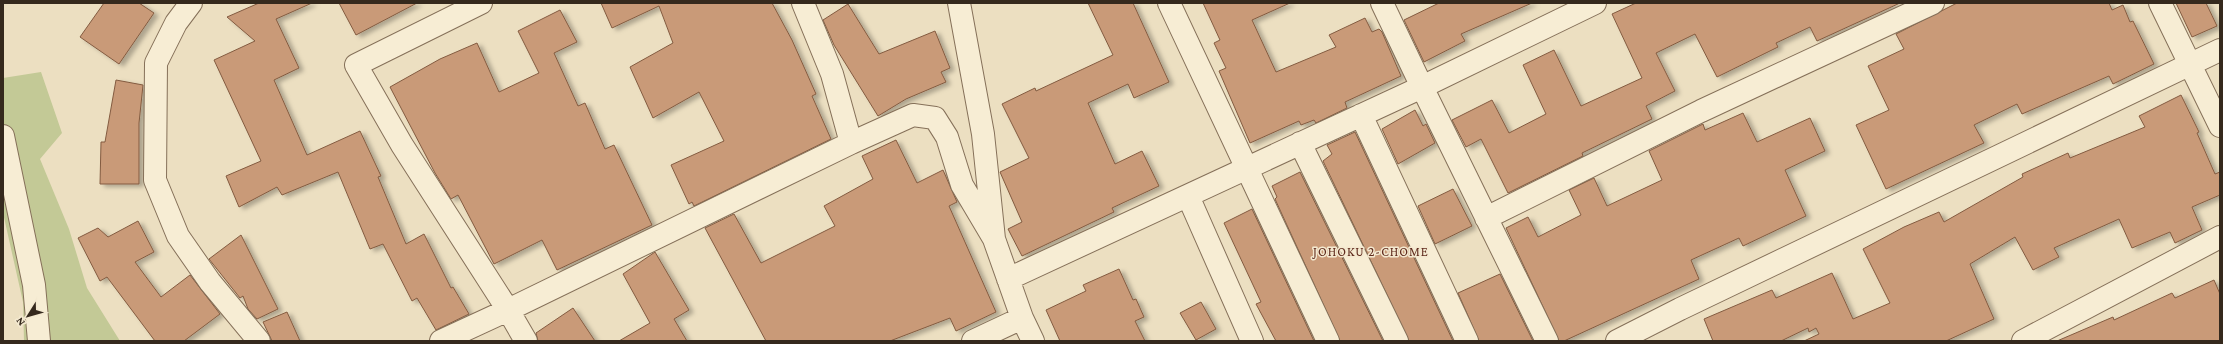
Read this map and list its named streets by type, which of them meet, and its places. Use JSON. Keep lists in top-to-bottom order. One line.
{"districts":["JOHOKU 2-CHOME"],"north":"bottom left"}
